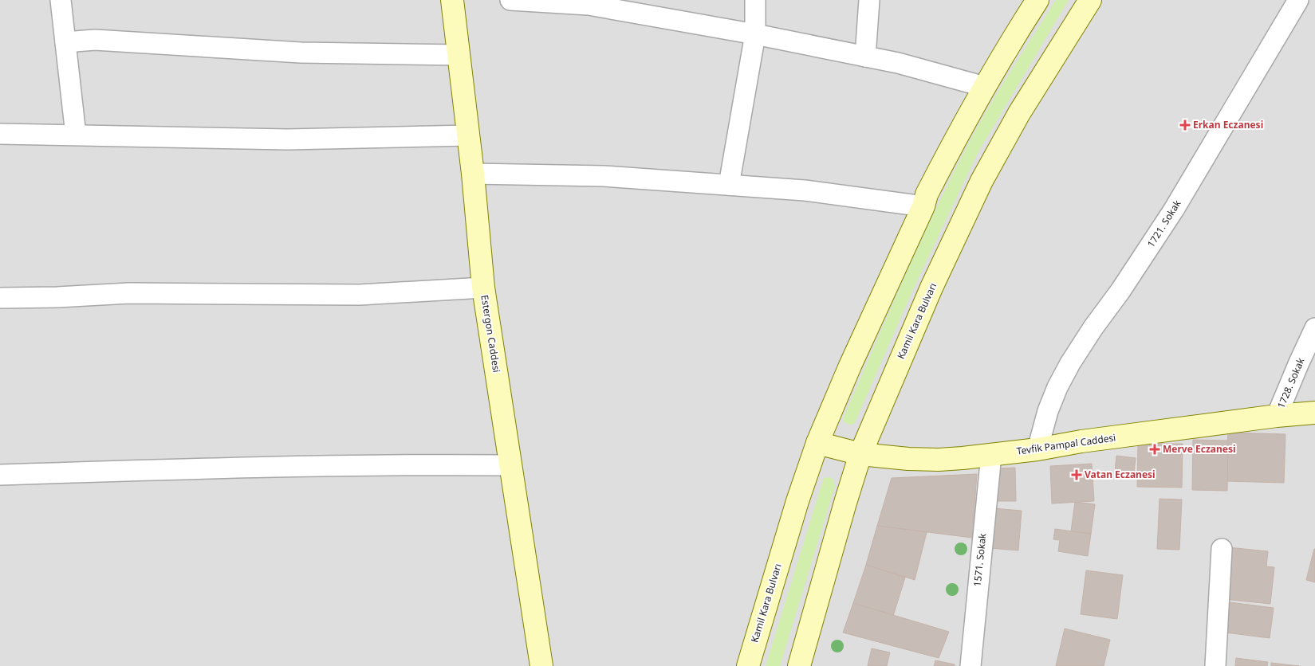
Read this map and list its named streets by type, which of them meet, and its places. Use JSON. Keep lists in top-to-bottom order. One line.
{"streets":{"main road":["Kamil Kara Bulvarı","Estergon Caddesi","Tevfik Pampal Caddesi"],"street":["1721. Sokak","1728. Sokak","1571. Sokak"]},"crossings":[["1721. Sokak","Tevfik Pampal Caddesi"],["Kamil Kara Bulvarı","Tevfik Pampal Caddesi"],["1728. Sokak","Tevfik Pampal Caddesi"],["Tevfik Pampal Caddesi","1571. Sokak"]],"places":{"health":["Erkan Eczanesi","Merve Eczanesi","Vatan Eczanesi"]}}
